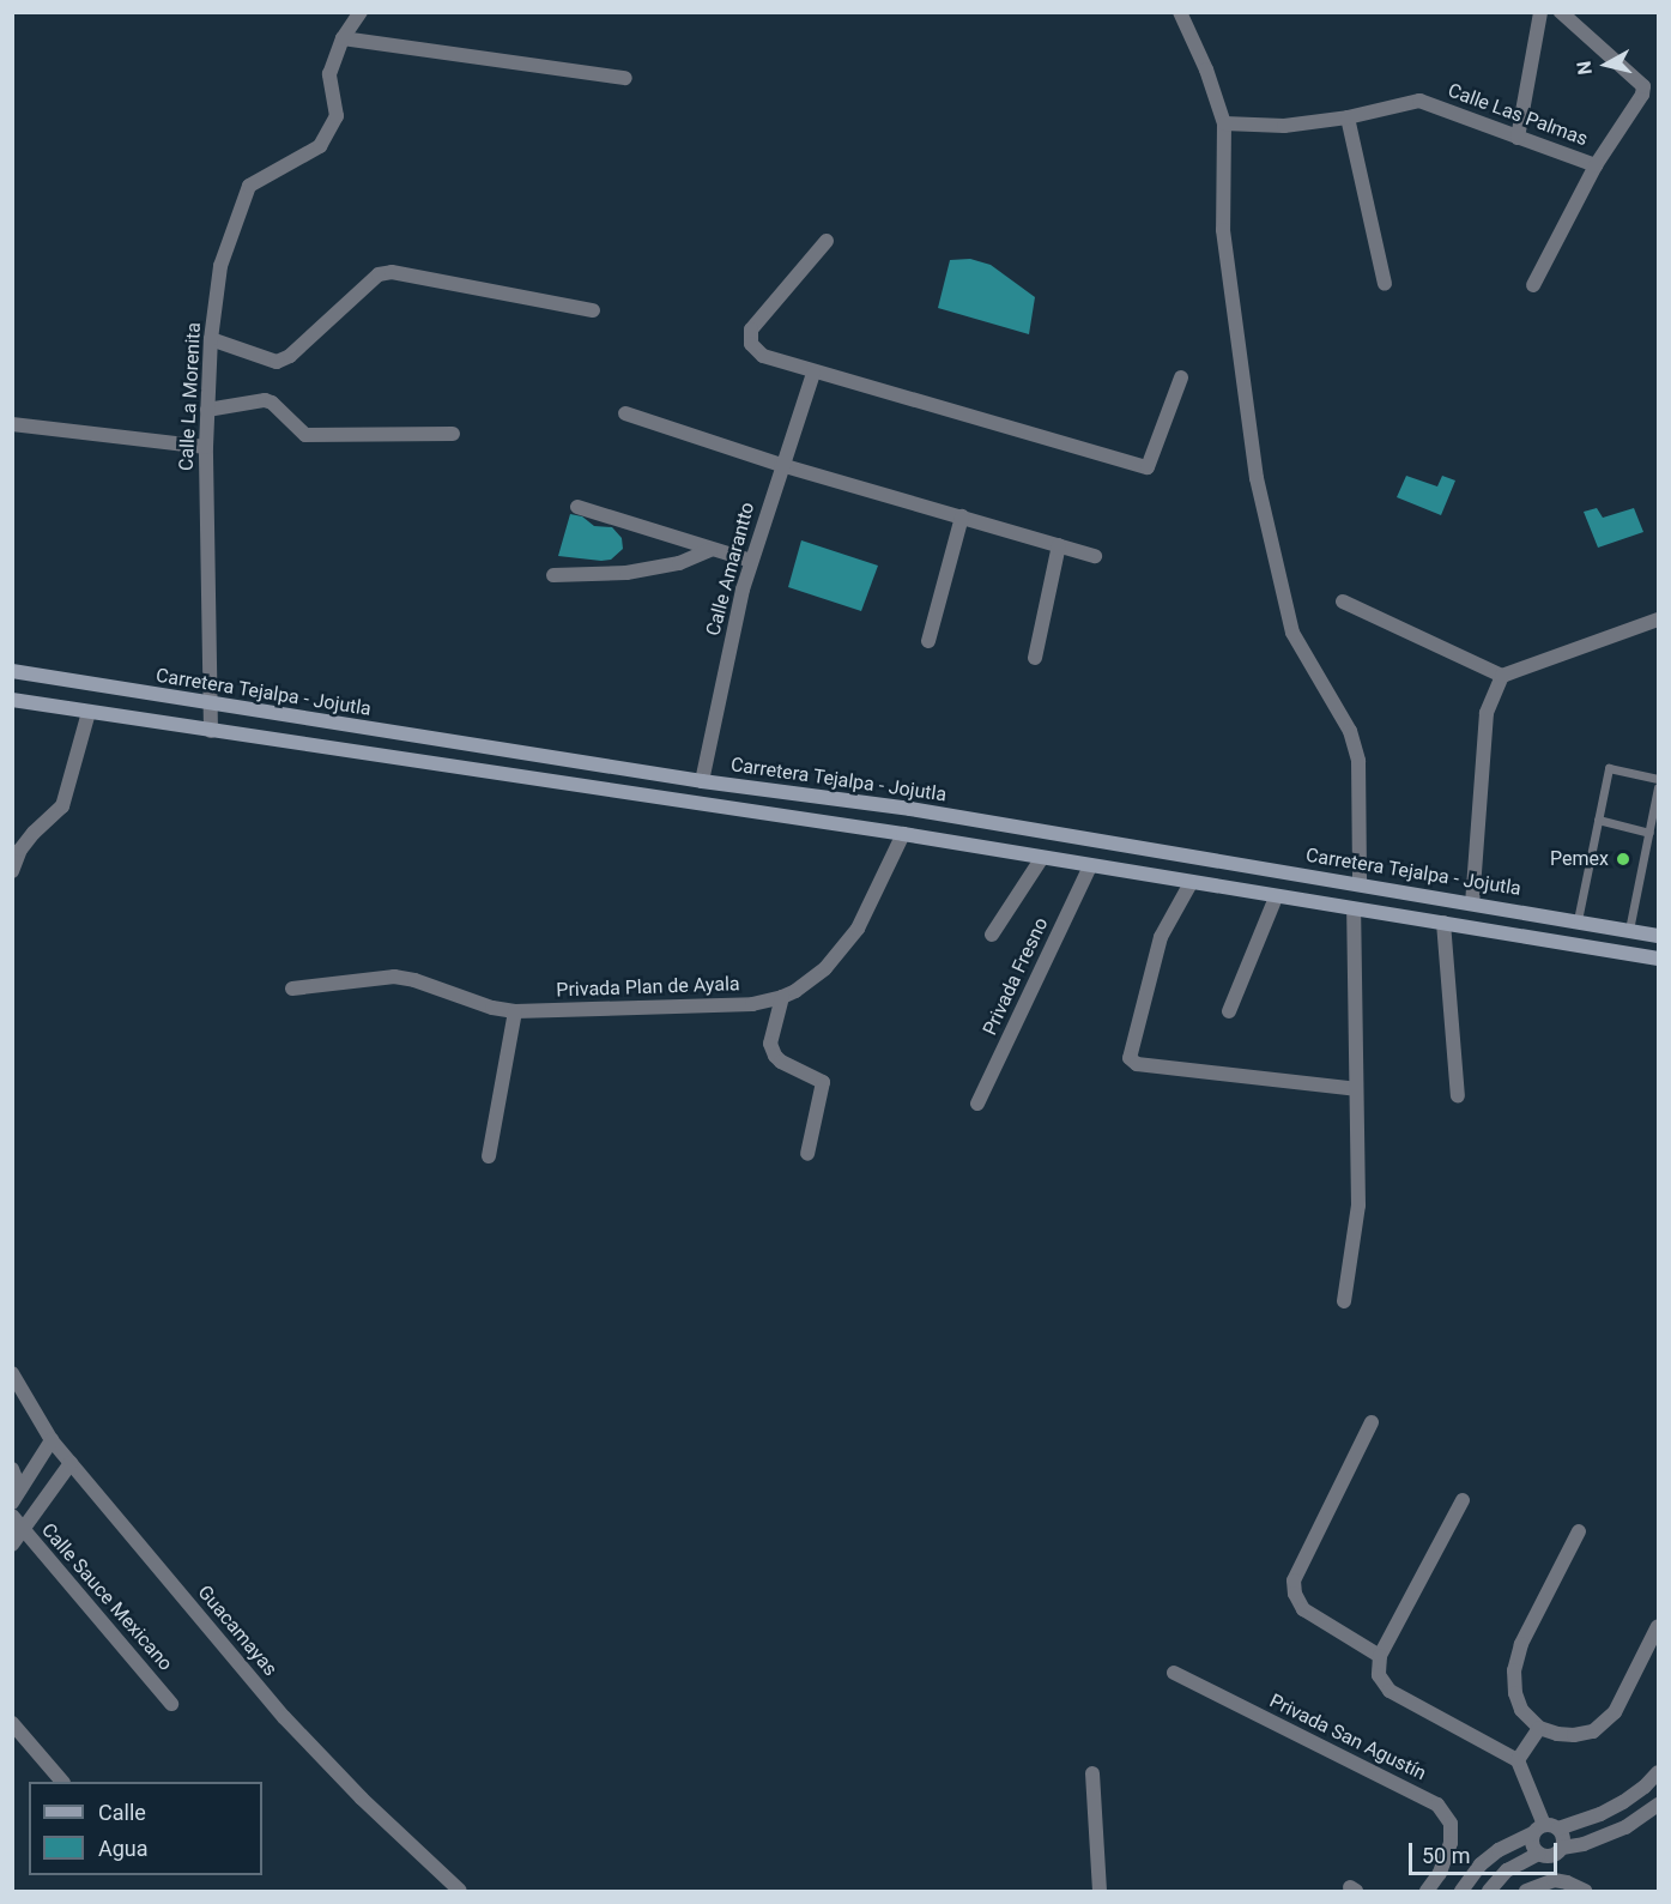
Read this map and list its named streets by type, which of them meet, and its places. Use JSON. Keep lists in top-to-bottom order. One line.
{"streets":{"main road":["Carretera Tejalpa - Jojutla"],"street":["Calle Las Palmas","Calle La Morenita","Calle Amarantto","Privada Fresno","Privada Plan de Ayala","Calle Sauce Mexicano","Guacamayas","Privada San Agustín"]},"crossings":[["Calle La Morenita","Carretera Tejalpa - Jojutla"],["Calle Amarantto","Carretera Tejalpa - Jojutla"]],"places":["Pemex"],"legend":["Calle","Agua"],"scale_bar":"50 m","north":"left"}
